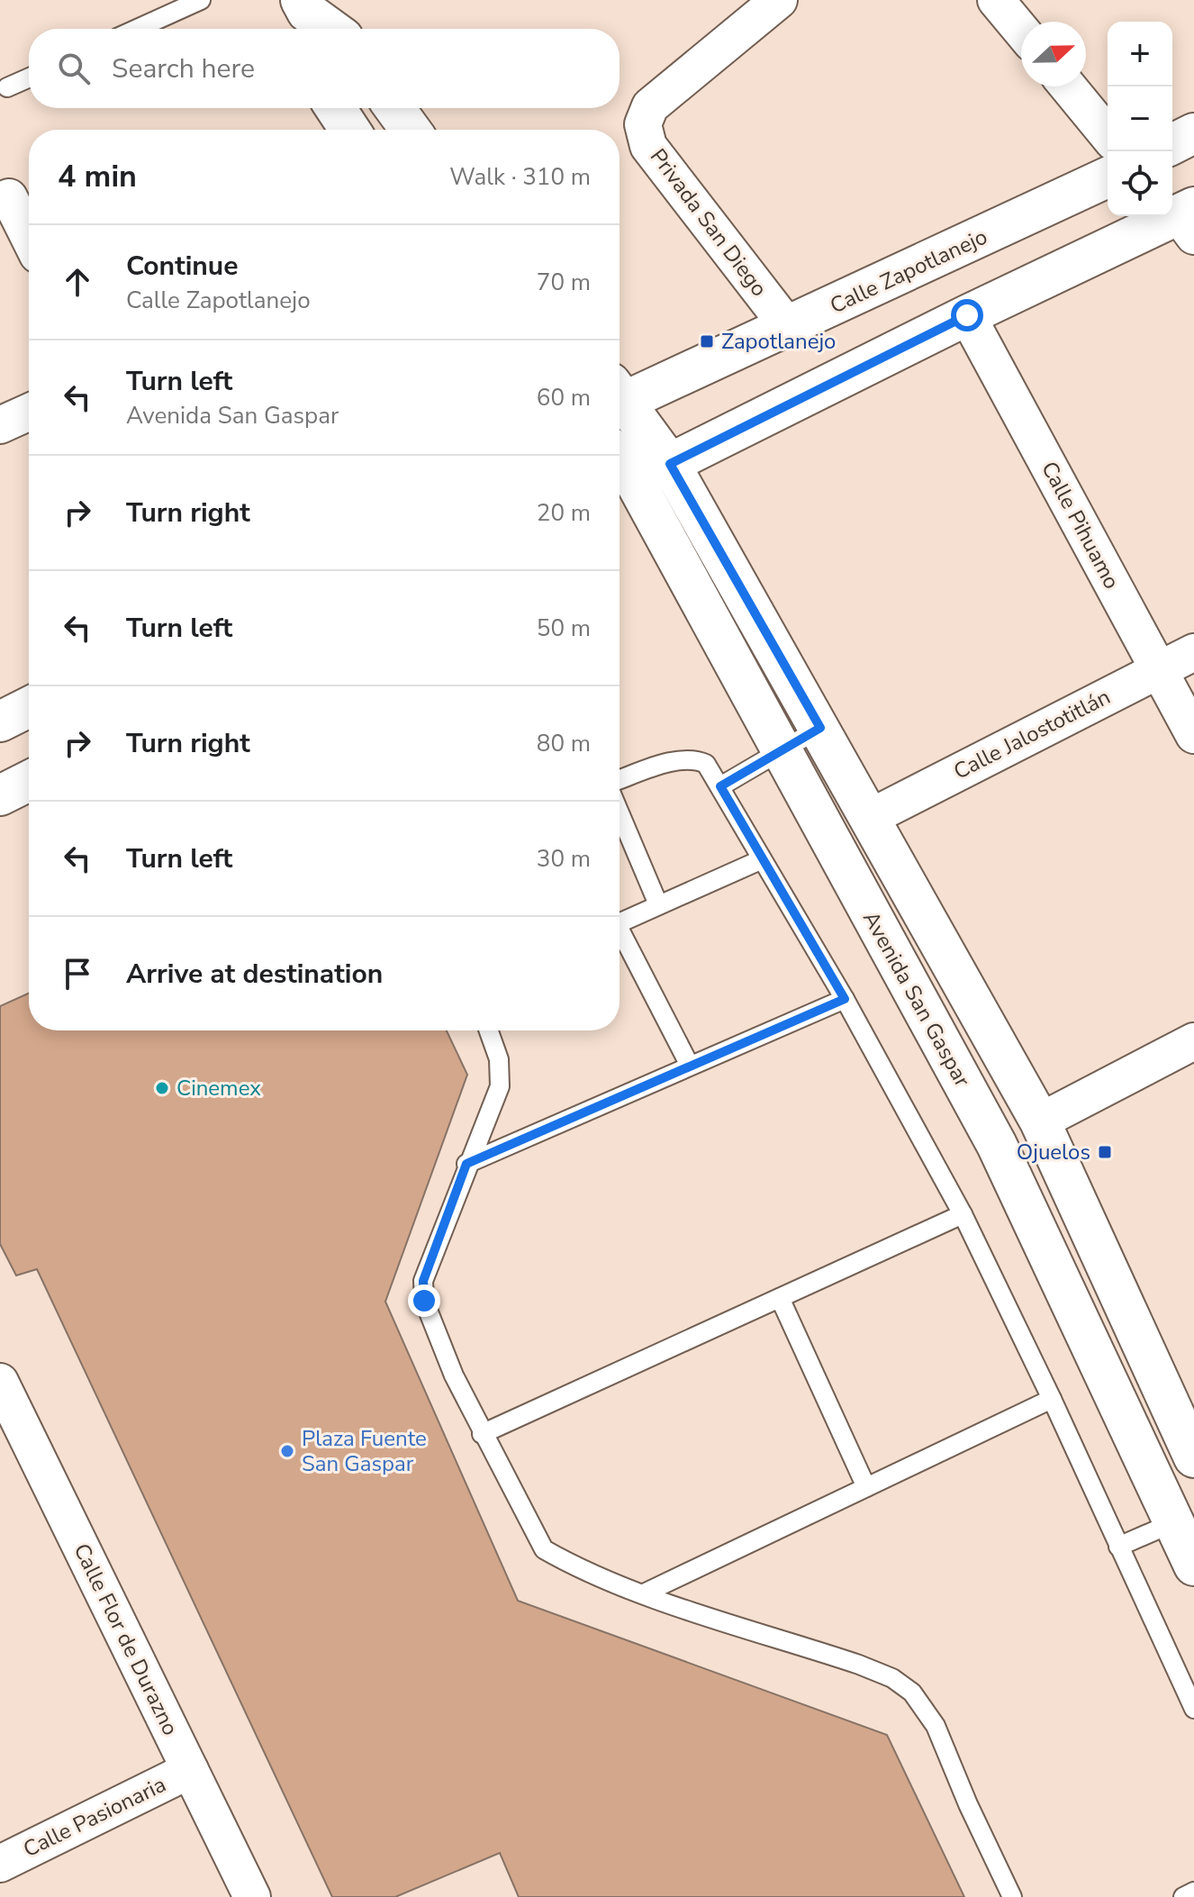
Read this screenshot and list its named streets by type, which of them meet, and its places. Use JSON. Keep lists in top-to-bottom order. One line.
{"streets":{"street":["Privada San Diego","Calle Zapotlanejo","Calle Pihuamo","Calle Jalostotitlán","Avenida San Gaspar","Calle Flor de Durazno","Calle Pasionaria"]},"crossings":[["Privada San Diego","Calle Zapotlanejo"],["Calle Pihuamo","Calle Jalostotitlán"],["Calle Flor de Durazno","Calle Pasionaria"]],"places":{"transit":["Zapotlanejo","Ojuelos"],"other":["Cinemex","Plaza Fuente San Gaspar"]},"north":"right","page":{"map_buttons":["+","−"],"search":"Search here","heading":["4 min","Walk · 310 m"],"list":[["Continue","Calle Zapotlanejo","70 m"],["Turn left","Avenida San Gaspar","60 m"],["Turn right","20 m"],["Turn left","50 m"],["Turn right","80 m"],["Turn left","30 m"],"Arrive at destination"]}}
